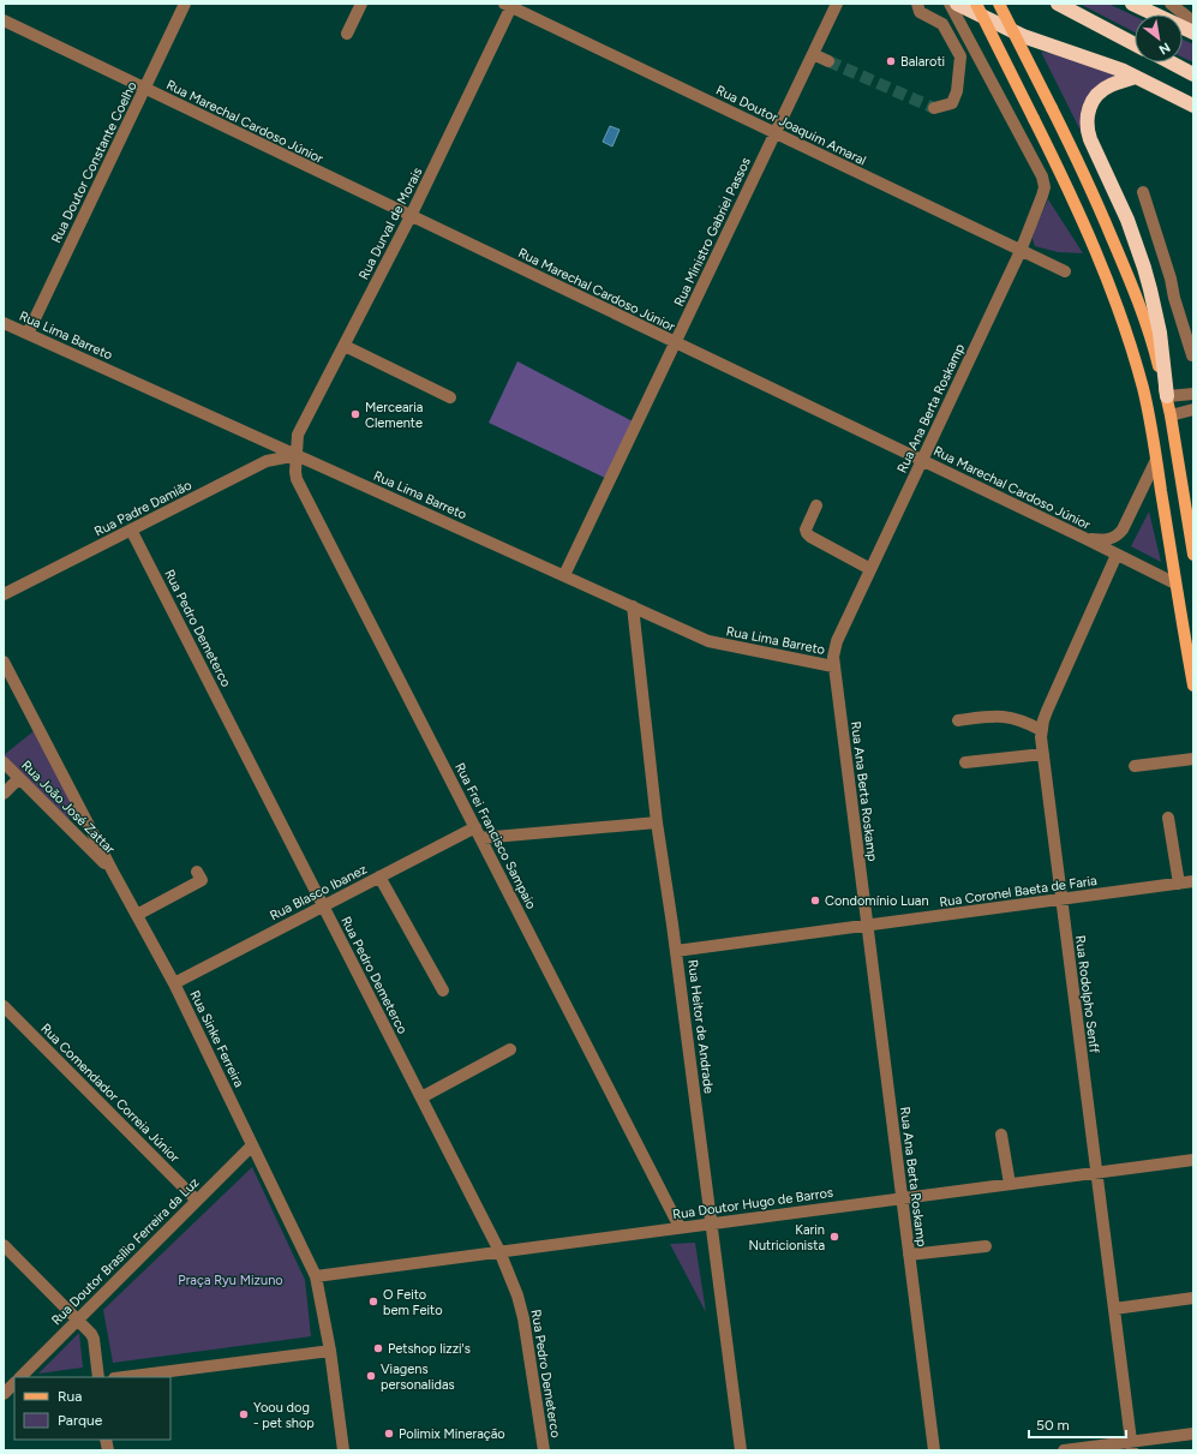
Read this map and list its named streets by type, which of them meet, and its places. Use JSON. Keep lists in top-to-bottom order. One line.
{"streets":{"street":["Rua Marechal Cardoso Júnior","Rua Doutor Joaquim Amaral","Rua Doutor Constante Coelho","Rua Durval de Morais","Rua Ministro Gabriel Passos","Rua Lima Barreto","Rua Ana Berta Roskamp","Rua Padre Damião","Rua Pedro Demeterco","Rua João José Zattar","Rua Frei Francisco Sampaio","Rua Coronel Baeta de Faria","Rua Blasco Ibanez","Rua Rodolpho Senff","Rua Heitor de Andrade","Rua Sinke Ferreira","Rua Comendador Correia Júnior","Rua Doutor Hugo de Barros","Rua Doutor Brasílio Ferreira da Luz"]},"crossings":[["Rua Marechal Cardoso Júnior","Rua Doutor Constante Coelho"],["Rua Marechal Cardoso Júnior","Rua Durval de Morais"],["Rua Marechal Cardoso Júnior","Rua Ministro Gabriel Passos"],["Rua Marechal Cardoso Júnior","Rua Ana Berta Roskamp"],["Rua Marechal Cardoso Júnior","Rua Rodolpho Senff"],["Rua Doutor Joaquim Amaral","Rua Durval de Morais"],["Rua Doutor Joaquim Amaral","Rua Ministro Gabriel Passos"],["Rua Doutor Joaquim Amaral","Rua Ana Berta Roskamp"],["Rua Doutor Constante Coelho","Rua Lima Barreto"],["Rua Durval de Morais","Rua Lima Barreto"],["Rua Durval de Morais","Rua Padre Damião"],["Rua Durval de Morais","Rua Frei Francisco Sampaio"],["Rua Ministro Gabriel Passos","Rua Lima Barreto"],["Rua Lima Barreto","Rua Ana Berta Roskamp"],["Rua Lima Barreto","Rua Padre Damião"],["Rua Lima Barreto","Rua Frei Francisco Sampaio"],["Rua Lima Barreto","Rua Heitor de Andrade"],["Rua Ana Berta Roskamp","Rua Coronel Baeta de Faria"],["Rua Ana Berta Roskamp","Rua Doutor Hugo de Barros"],["Rua Padre Damião","Rua Pedro Demeterco"],["Rua Padre Damião","Rua Frei Francisco Sampaio"],["Rua Pedro Demeterco","Rua Blasco Ibanez"],["Rua Pedro Demeterco","Rua Doutor Hugo de Barros"],["Rua João José Zattar","Rua Sinke Ferreira"],["Rua Frei Francisco Sampaio","Rua Blasco Ibanez"],["Rua Frei Francisco Sampaio","Rua Doutor Hugo de Barros"],["Rua Coronel Baeta de Faria","Rua Rodolpho Senff"],["Rua Coronel Baeta de Faria","Rua Heitor de Andrade"],["Rua Blasco Ibanez","Rua Heitor de Andrade"],["Rua Blasco Ibanez","Rua Sinke Ferreira"],["Rua Rodolpho Senff","Rua Doutor Hugo de Barros"],["Rua Heitor de Andrade","Rua Doutor Hugo de Barros"],["Rua Sinke Ferreira","Rua Doutor Hugo de Barros"],["Rua Sinke Ferreira","Rua Doutor Brasílio Ferreira da Luz"],["Rua Comendador Correia Júnior","Rua Doutor Brasílio Ferreira da Luz"]],"parks":["Praça Ryu Mizuno"],"places":["Balaroti","Mercearia Clemente","Condomínio Luan","Karin Nutricionista","O Feito bem Feito","Petshop lizzi's","Viagens personalidas","Yoou dog - pet shop","Polimix Mineração"],"legend":["Rua","Parque"],"scale_bar":"50 m","north":"bottom right"}
